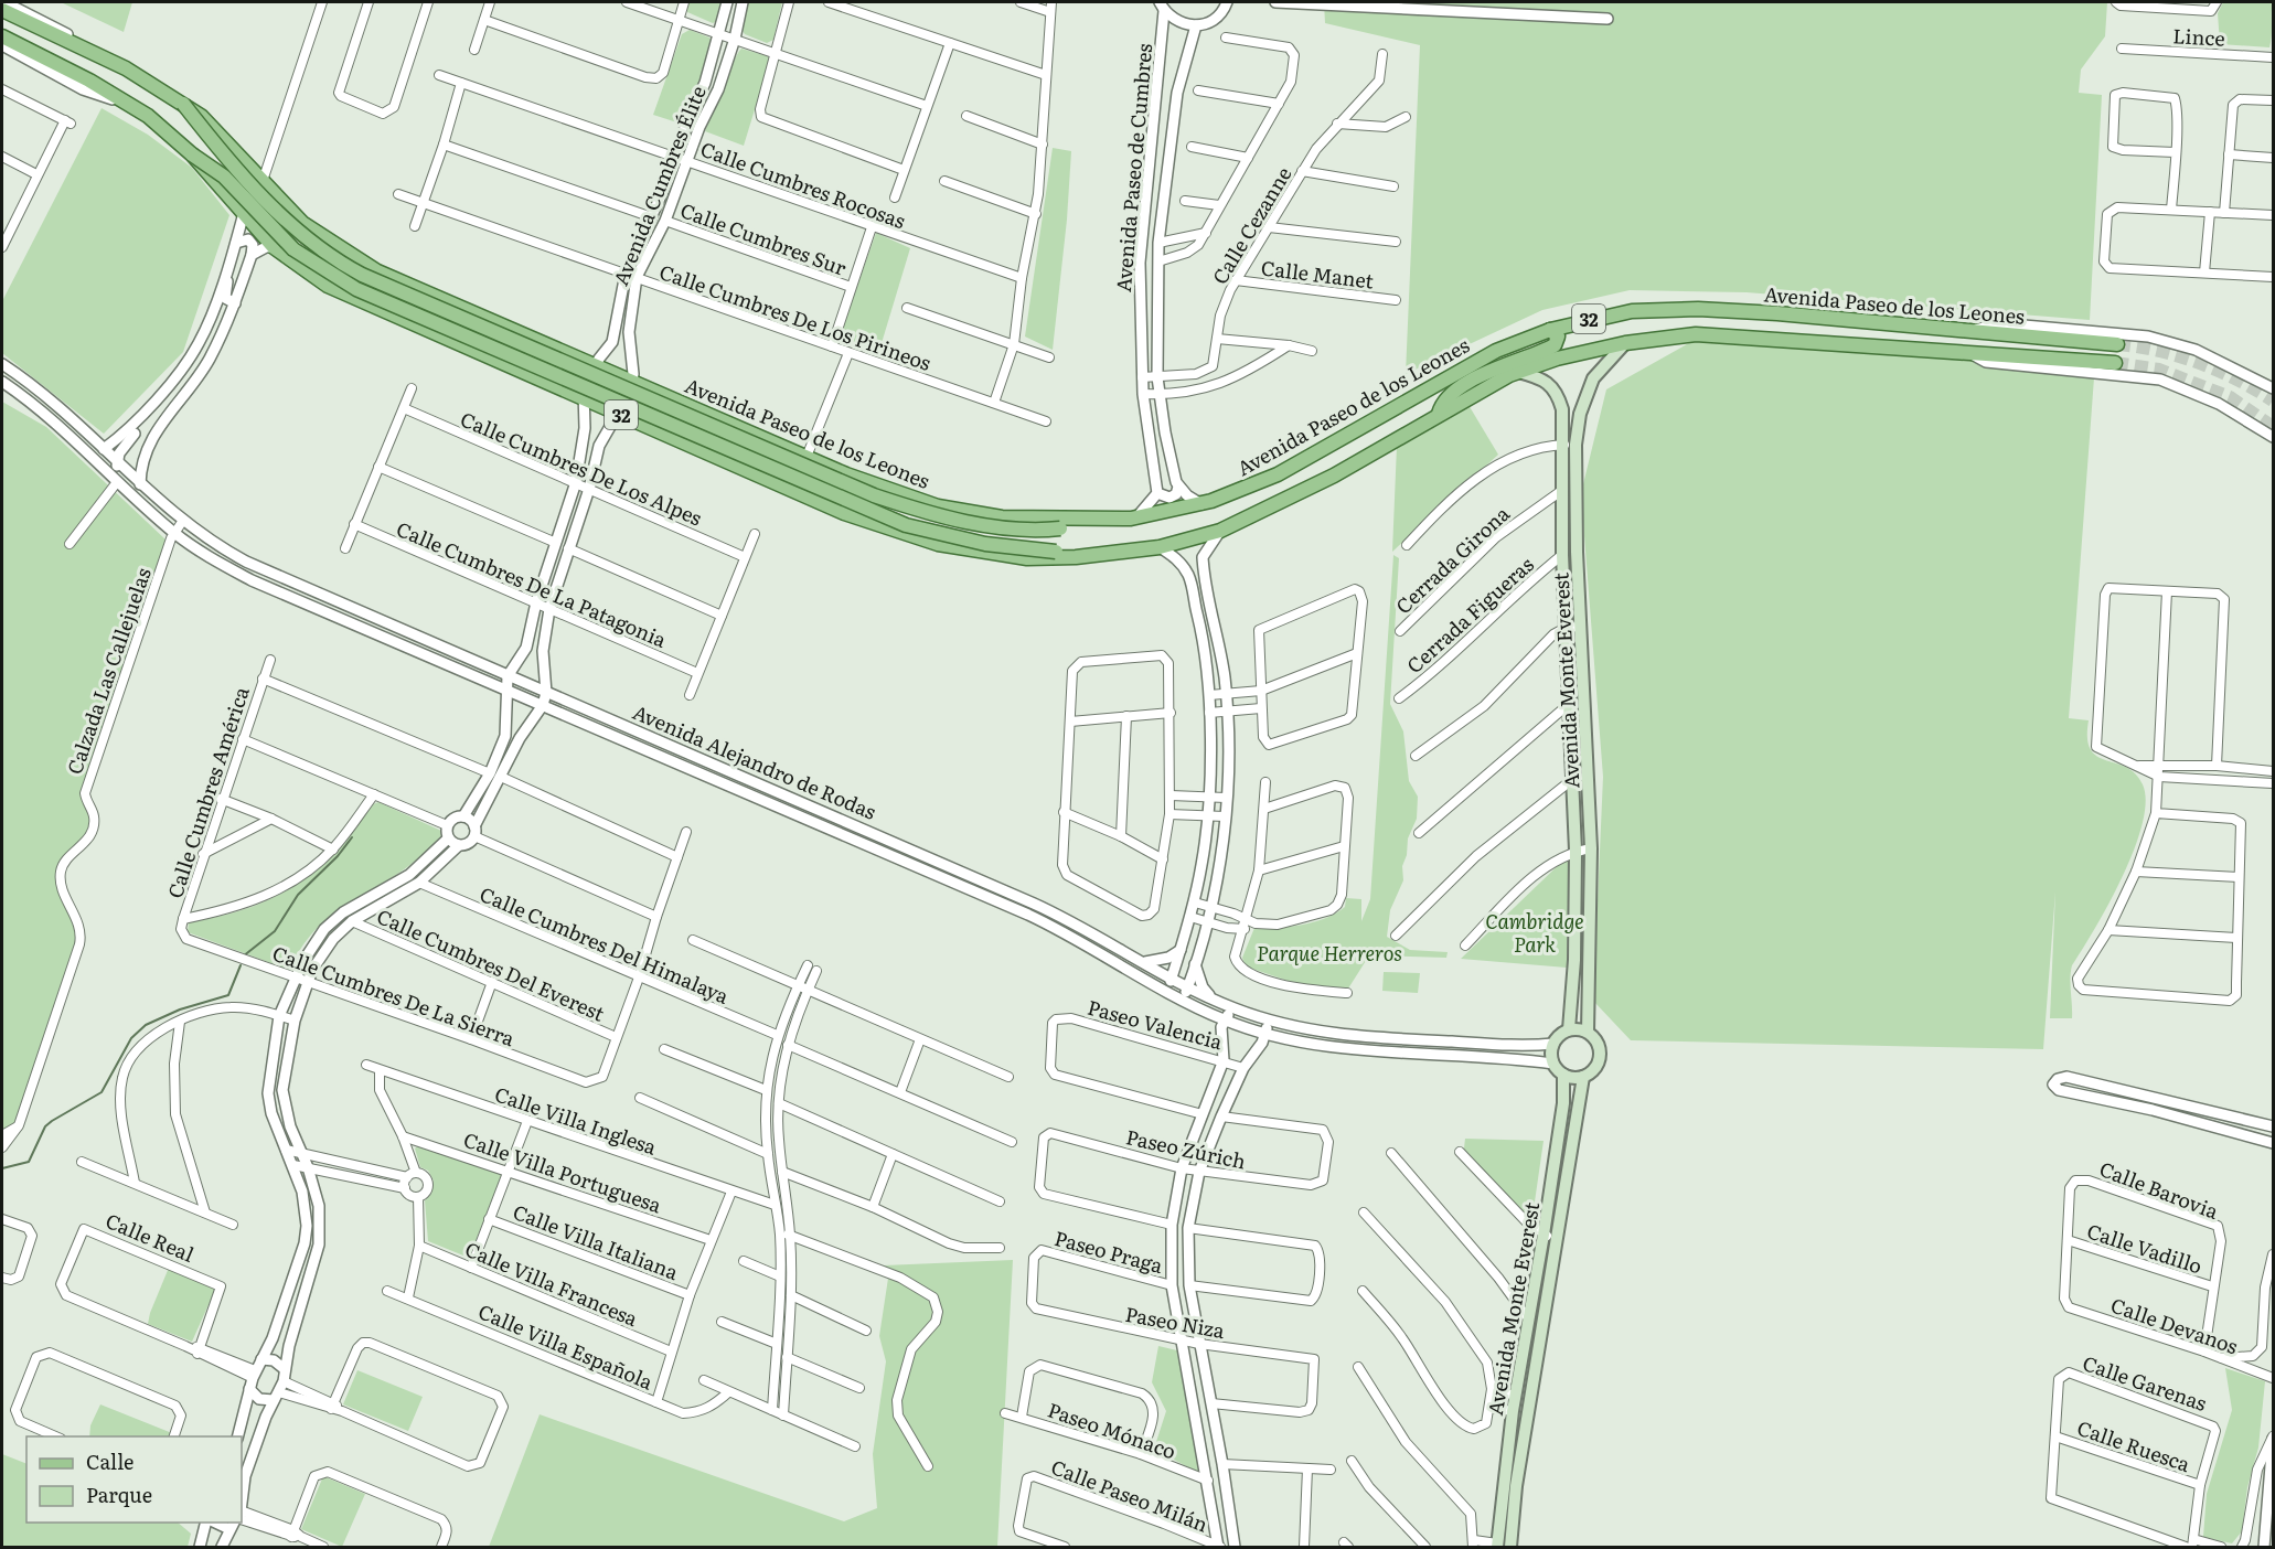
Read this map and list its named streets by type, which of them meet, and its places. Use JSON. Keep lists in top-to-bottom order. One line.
{"streets":{"main road":["Avenida Paseo de los Leones","32","Avenida Monte Everest"],"street":["Lince","Avenida Paseo de Cumbres","Calle Cumbres Rocosas","Avenida Cumbres Élite","Calle Cezanne","Calle Cumbres Sur","Calle Manet","Calle Cumbres De Los Pirineos","Calle Cumbres De Los Alpes","Cerrada Girona","Calle Cumbres De La Patagonia","Cerrada Figueras","Calzada Las Callejuelas","Avenida Alejandro de Rodas","Calle Cumbres América","Calle Cumbres Del Himalaya","Calle Cumbres Del Everest","Calle Cumbres De La Sierra","Paseo Valencia","Calle Villa Inglesa","Paseo Zúrich","Calle Villa Portuguesa","Calle Barovia","Calle Real","Calle Villa Italiana","Calle Vadillo","Paseo Praga","Calle Villa Francesa","Paseo Niza","Calle Devanos","Calle Villa Española","Calle Garenas","Paseo Mónaco","Calle Ruesca","Calle Paseo Milán"]},"crossings":[["Calle Cumbres Rocosas","Avenida Cumbres Élite"],["Avenida Cumbres Élite","Calle Cumbres Sur"],["Avenida Cumbres Élite","Avenida Paseo de los Leones"],["Avenida Cumbres Élite","Calle Cumbres De Los Pirineos"],["Avenida Cumbres Élite","Calle Cumbres De Los Alpes"],["Avenida Cumbres Élite","Calle Cumbres De La Patagonia"],["Avenida Cumbres Élite","Avenida Alejandro de Rodas"],["Calle Cezanne","Calle Manet"],["Avenida Paseo de los Leones","Avenida Monte Everest"],["Cerrada Girona","Avenida Monte Everest"],["Cerrada Figueras","Avenida Monte Everest"],["Calzada Las Callejuelas","Avenida Alejandro de Rodas"],["Avenida Monte Everest","Avenida Alejandro de Rodas"],["Calle Cumbres América","Calle Cumbres De La Sierra"],["Calle Cumbres Del Everest","Calle Cumbres De La Sierra"],["Calle Barovia","Calle Vadillo"],["Calle Barovia","Calle Devanos"],["Calle Vadillo","Calle Devanos"],["Paseo Praga","Paseo Niza"],["Calle Garenas","Calle Ruesca"]],"parks":["Cambridge Park","Parque Herreros"],"legend":["Calle","Parque"]}
